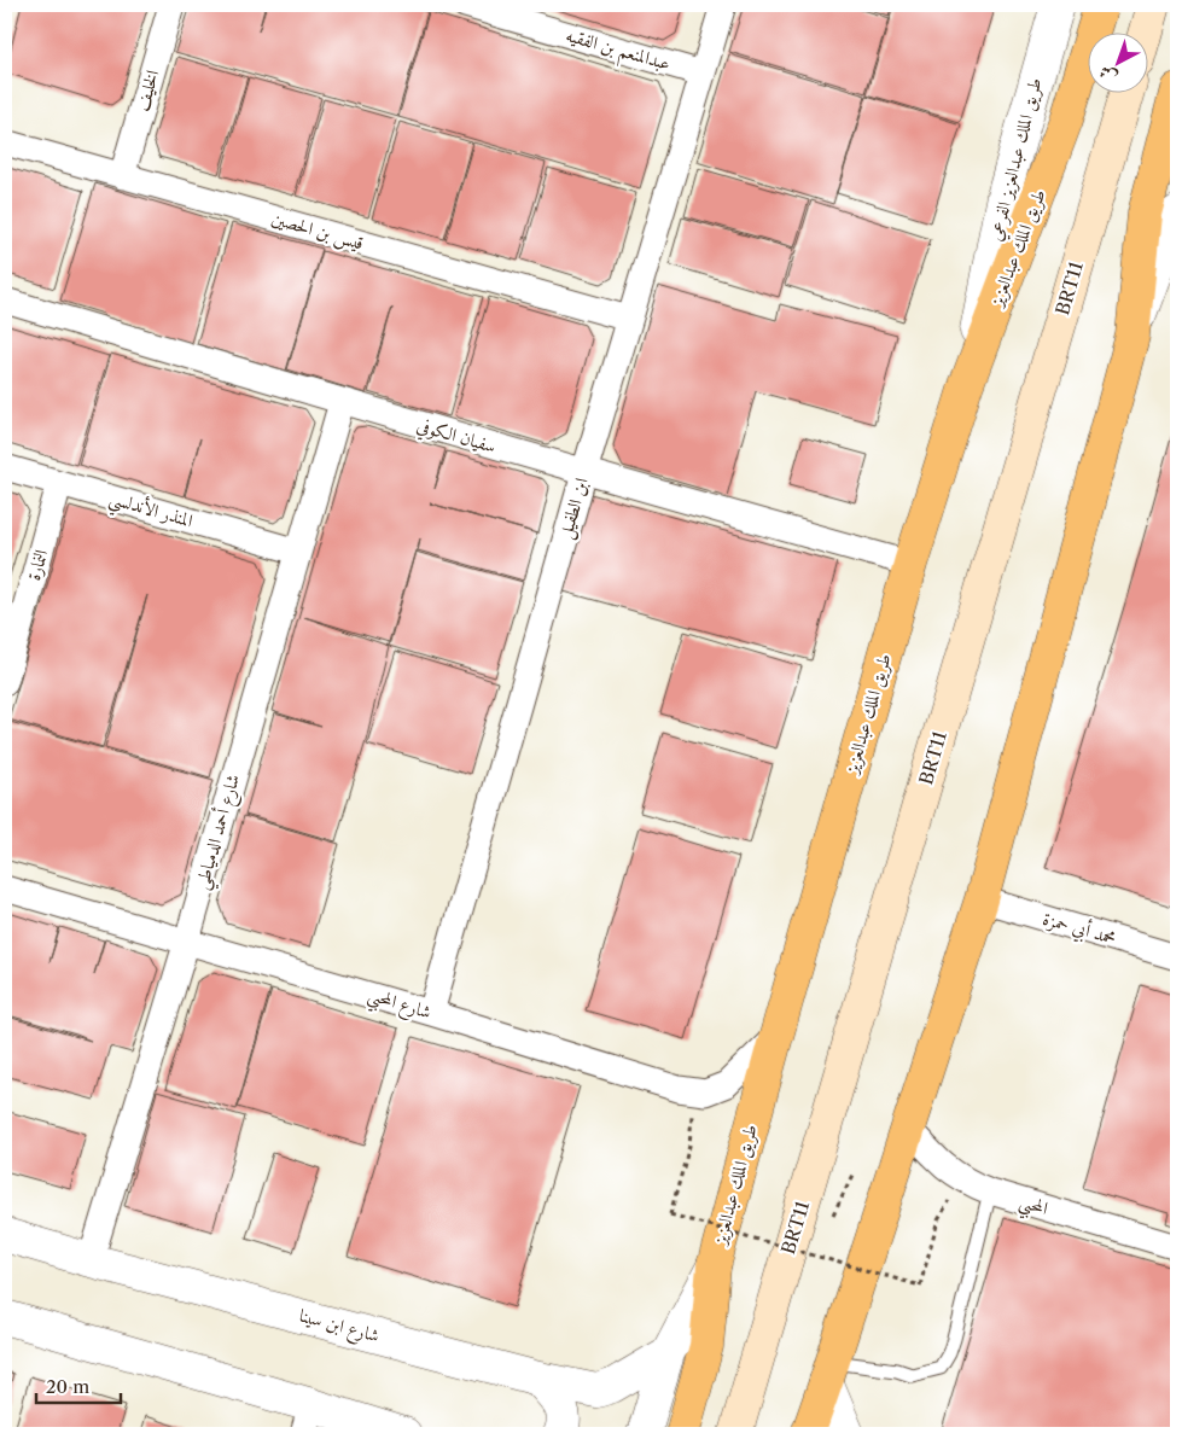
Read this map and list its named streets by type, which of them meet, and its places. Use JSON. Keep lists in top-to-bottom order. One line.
{"streets":{"main road":["طريق الملك عبدالعزيز","BRT11"],"street":["عبدالمنعم بن الفقيه","الخليف","طريق الملك عبدالعزيز الفرعي","قيس بن الحصين","سفيان الكوفي","ابن الطفيل","المنذر الأندلسي","النمارة","شارع أحمد الدمياطي","محمد أبي حمزة","شارع المحبي","المحبي","شارع ابن سينا"]},"crossings":[["عبدالمنعم بن الفقيه","ابن الطفيل"],["الخليف","قيس بن الحصين"],["طريق الملك عبدالعزيز الفرعي","طريق الملك عبدالعزيز"],["قيس بن الحصين","ابن الطفيل"],["طريق الملك عبدالعزيز","سفيان الكوفي"],["طريق الملك عبدالعزيز","شارع المحبي"],["سفيان الكوفي","ابن الطفيل"],["سفيان الكوفي","شارع أحمد الدمياطي"],["ابن الطفيل","شارع المحبي"],["المنذر الأندلسي","النمارة"],["المنذر الأندلسي","شارع أحمد الدمياطي"],["شارع أحمد الدمياطي","شارع المحبي"],["شارع أحمد الدمياطي","شارع ابن سينا"]],"scale_bar":"20 m","north":"bottom left"}
